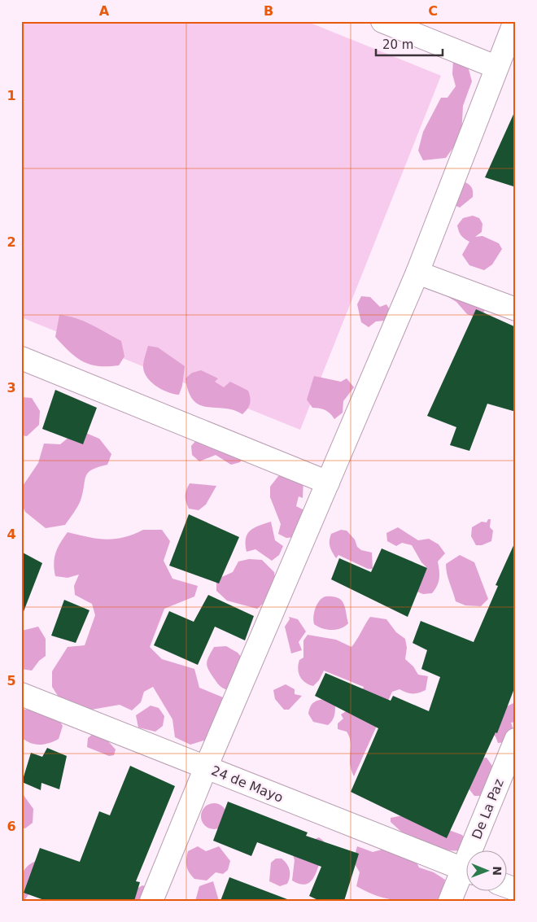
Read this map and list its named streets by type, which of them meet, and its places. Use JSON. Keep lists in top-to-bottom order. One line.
{"streets":{"street":["24 de Mayo","De La Paz"]},"scale_bar":"20 m","north":"right","grid":{"columns":["A","B","C"],"rows":["1","2","3","4","5","6"]}}
